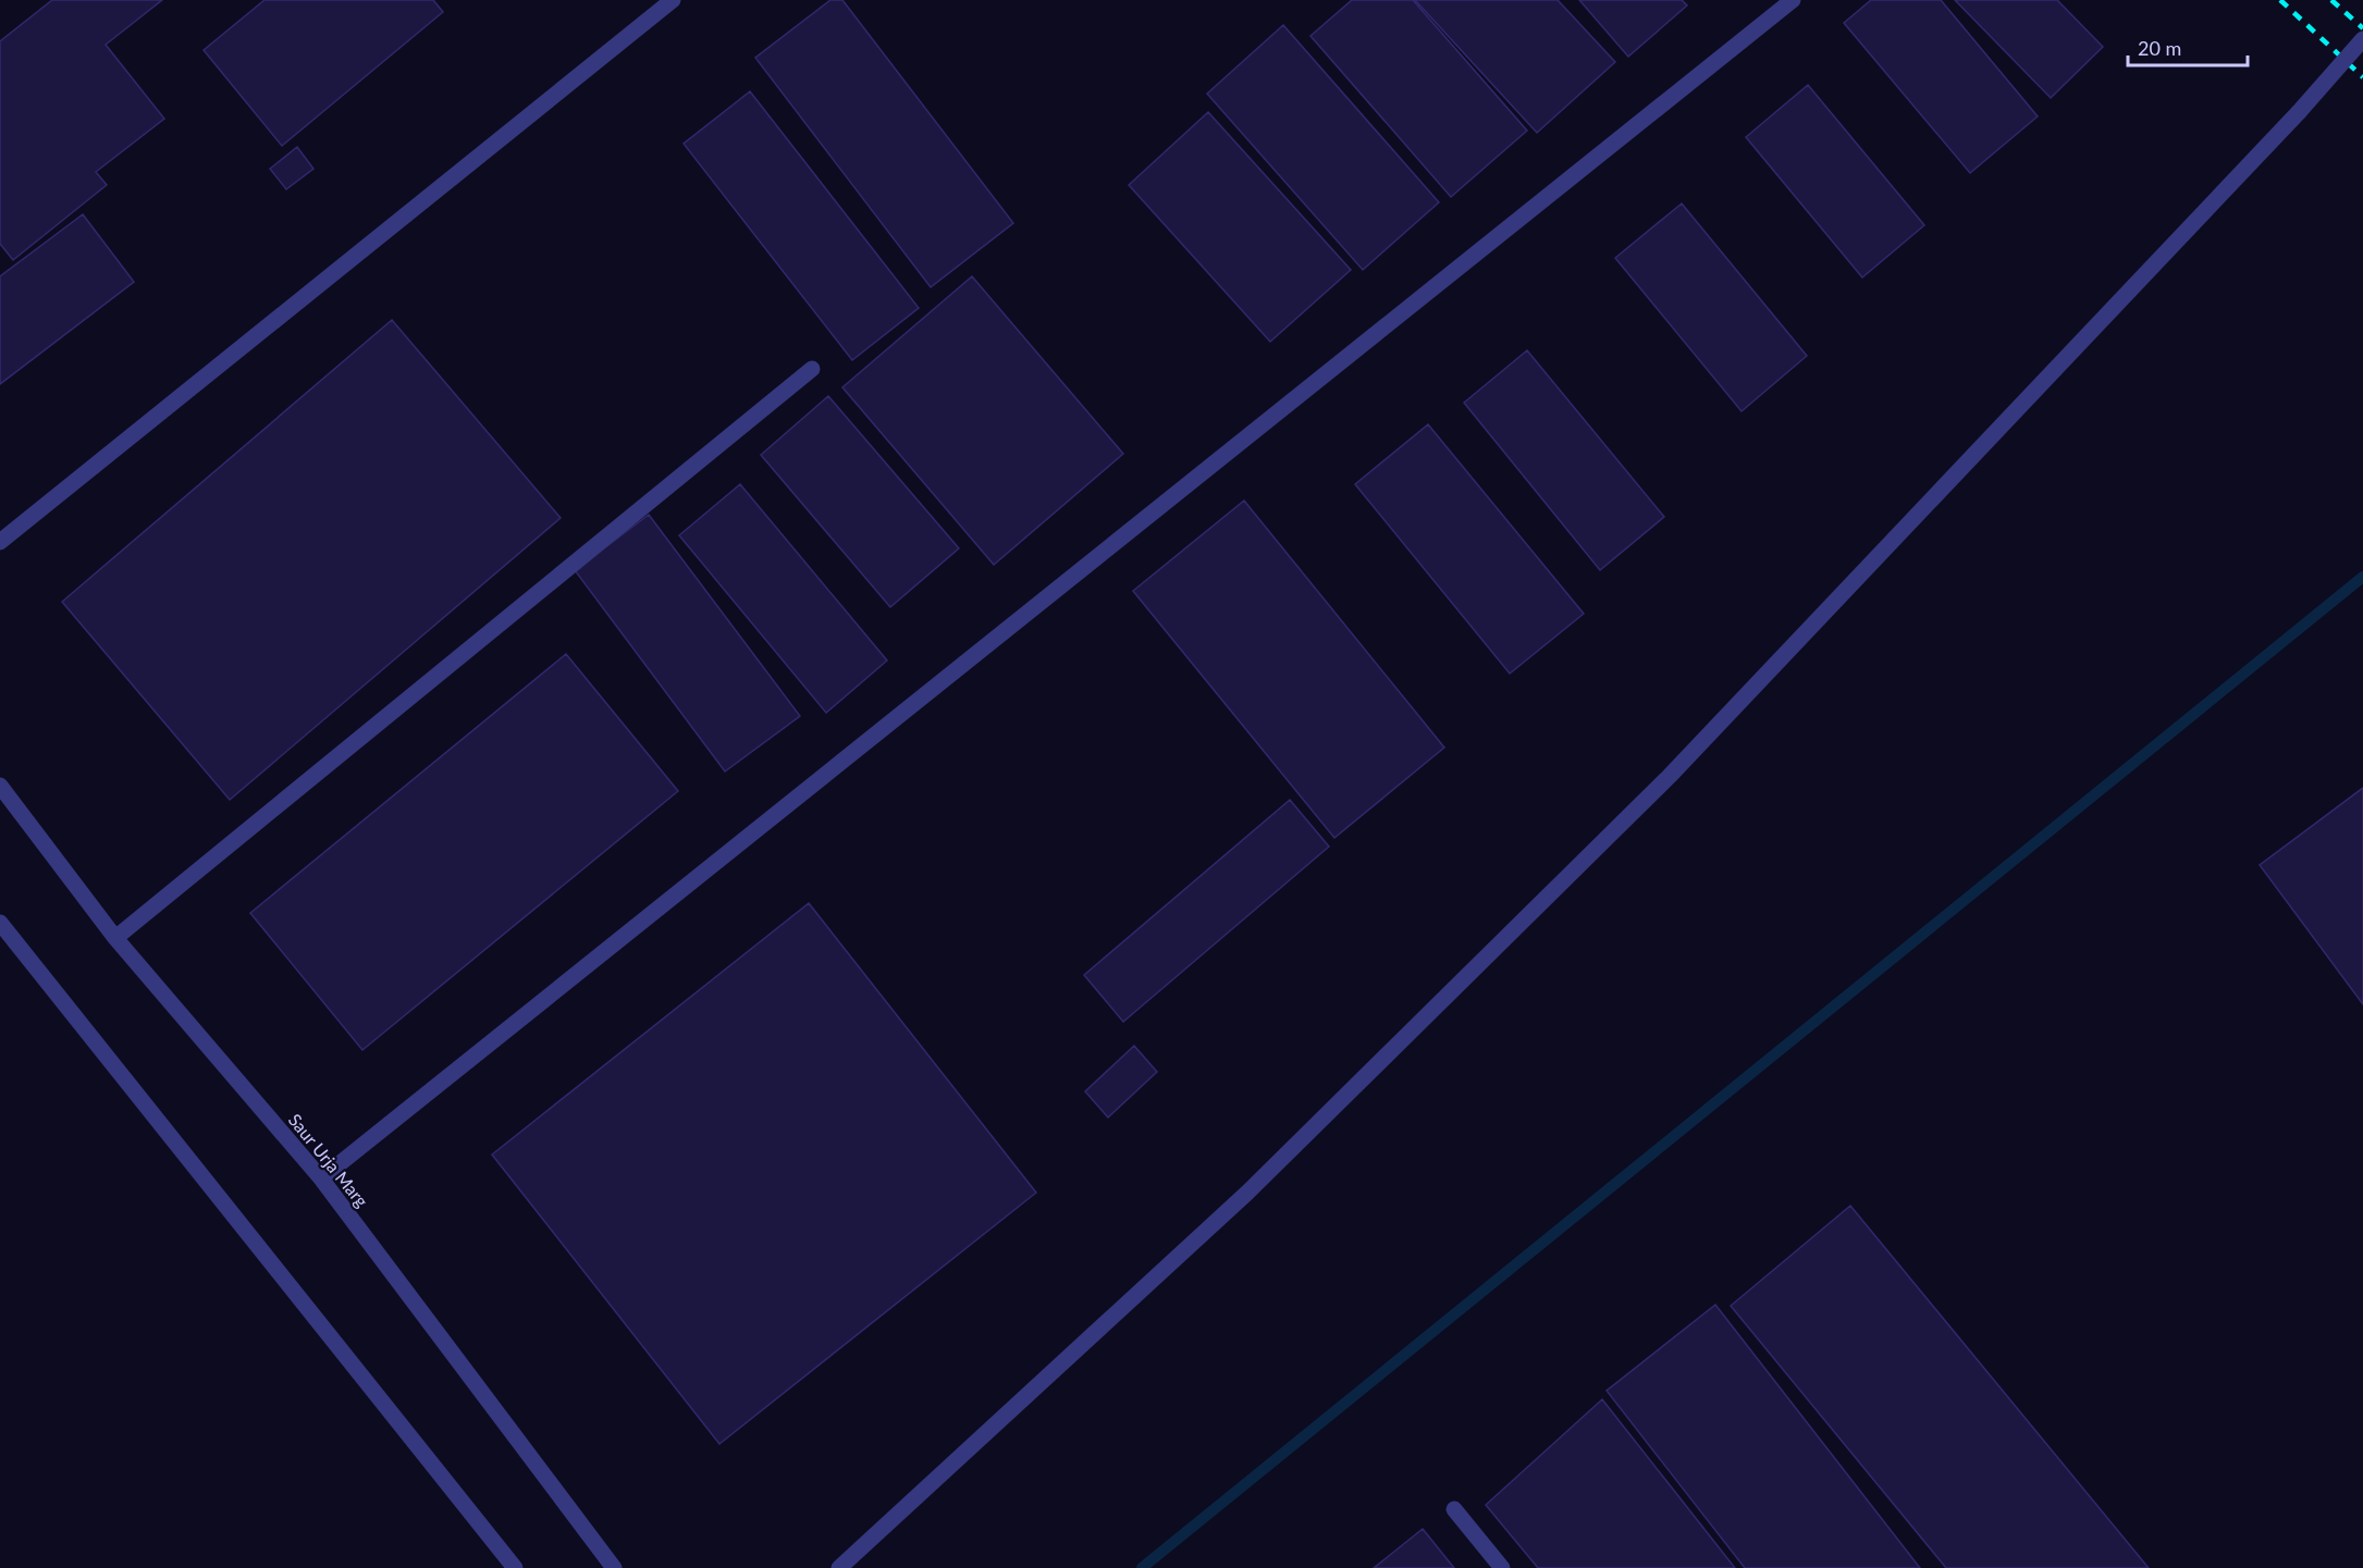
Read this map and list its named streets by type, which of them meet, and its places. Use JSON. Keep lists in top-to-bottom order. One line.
{"streets":{"street":["Saur Urja Marg"]},"scale_bar":"20 m"}
